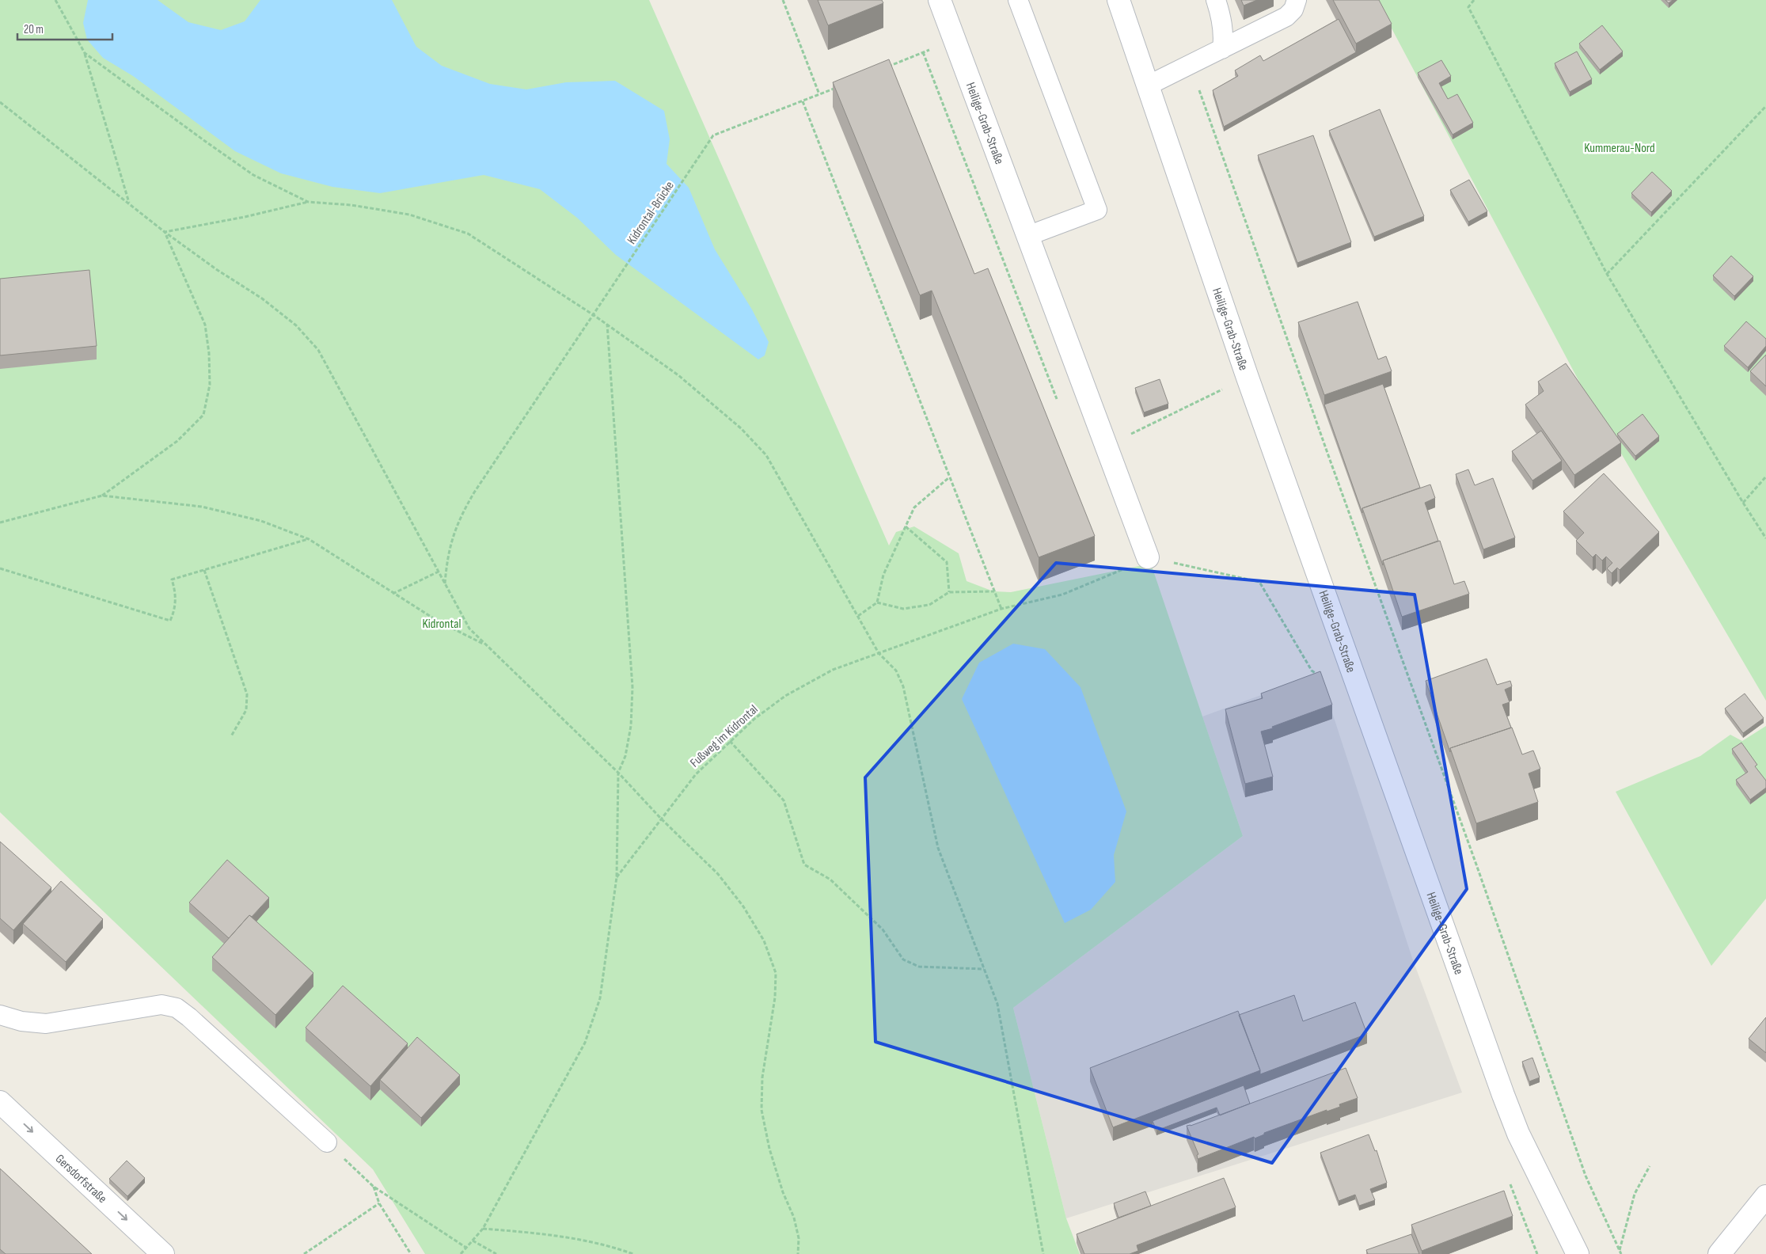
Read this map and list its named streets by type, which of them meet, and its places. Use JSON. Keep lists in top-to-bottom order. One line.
{"streets":{"street":["Heilige-Grab-Straße","Gersdorfstraße"],"path":["Kidrontal-Brücke","Fußweg im Kidrontal"]},"crossings":[["Heilige-Grab-Straße","Fußweg im Kidrontal"]],"one_way":["Gersdorfstraße"],"parks":["Kummerau-Nord","Kidrontal"],"scale_bar":"20 m"}
